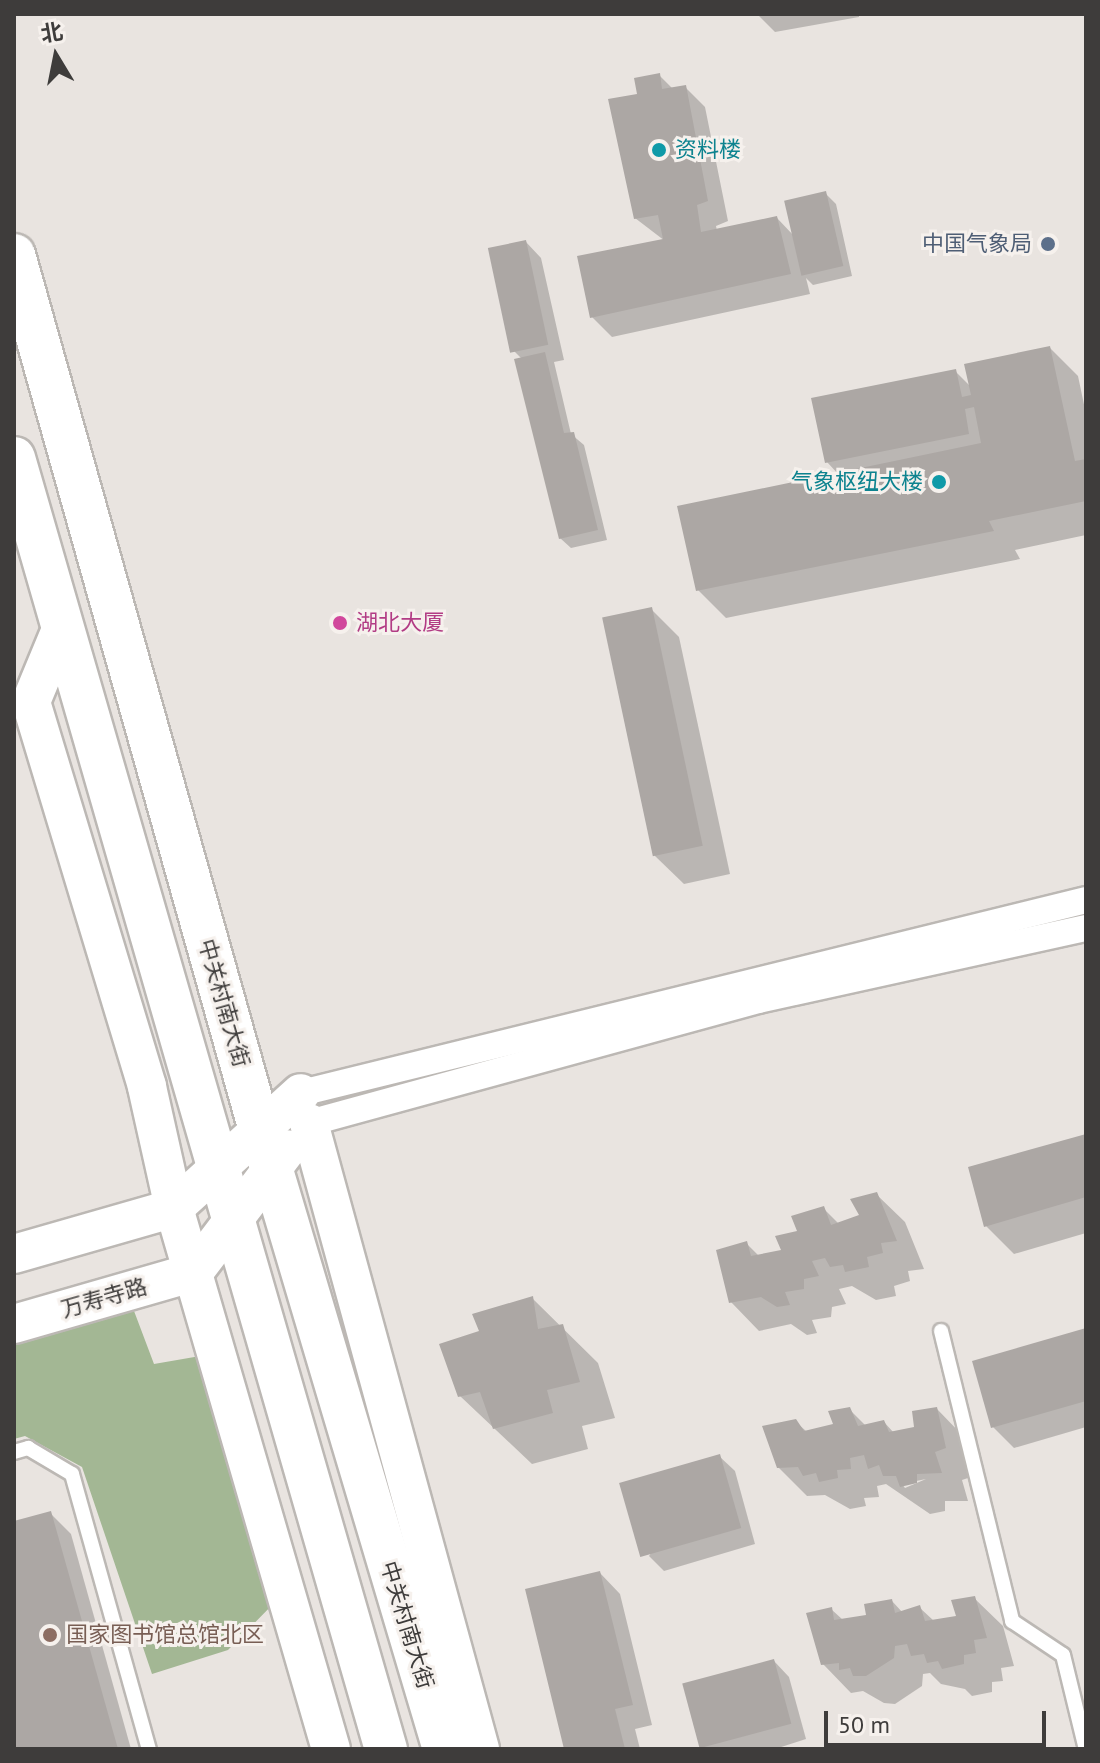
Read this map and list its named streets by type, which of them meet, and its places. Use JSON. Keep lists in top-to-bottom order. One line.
{"streets":{"main road":["中关村南大街"],"street":["万寿寺路"]},"places":["资料楼","中国气象局","气象枢纽大楼","湖北大厦","国家图书馆总馆北区"],"scale_bar":"50 m","north":"top"}
